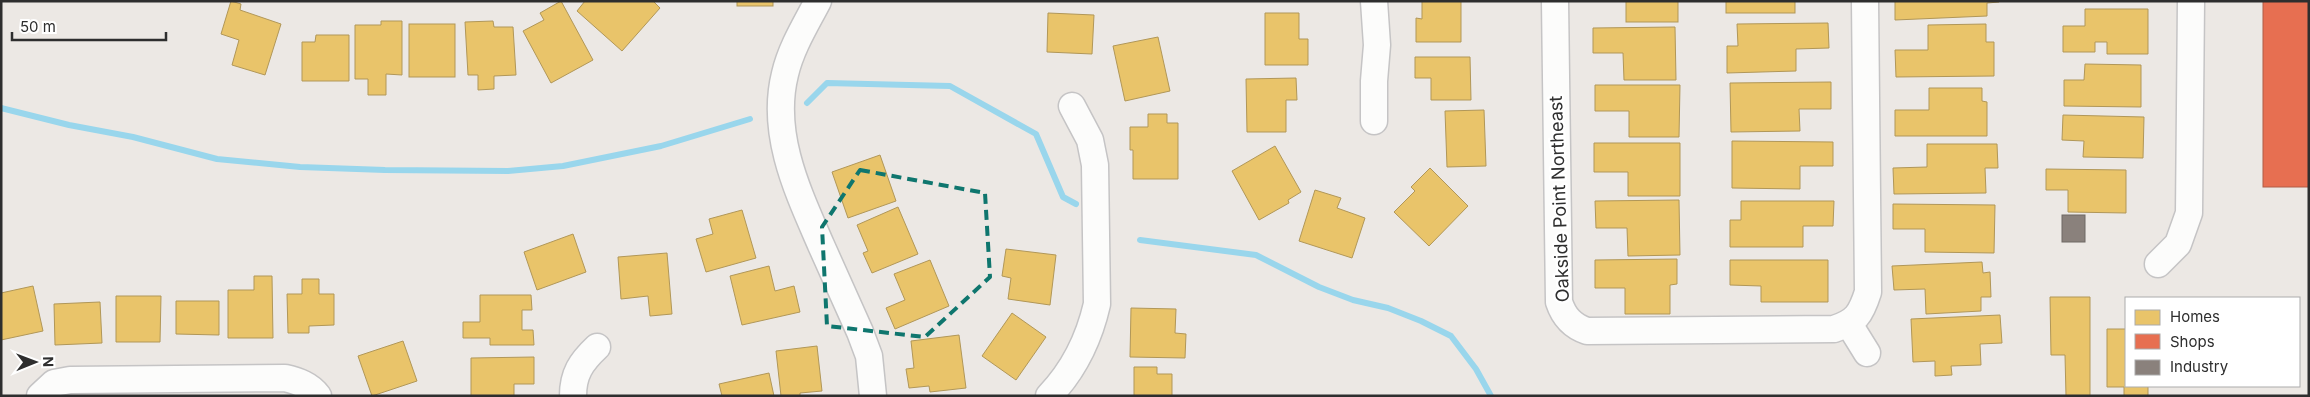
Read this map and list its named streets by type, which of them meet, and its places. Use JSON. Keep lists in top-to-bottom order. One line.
{"streets":{"street":["Oakside Point Northeast"]},"legend":["Homes","Shops","Industry"],"scale_bar":"50 m","north":"right"}
